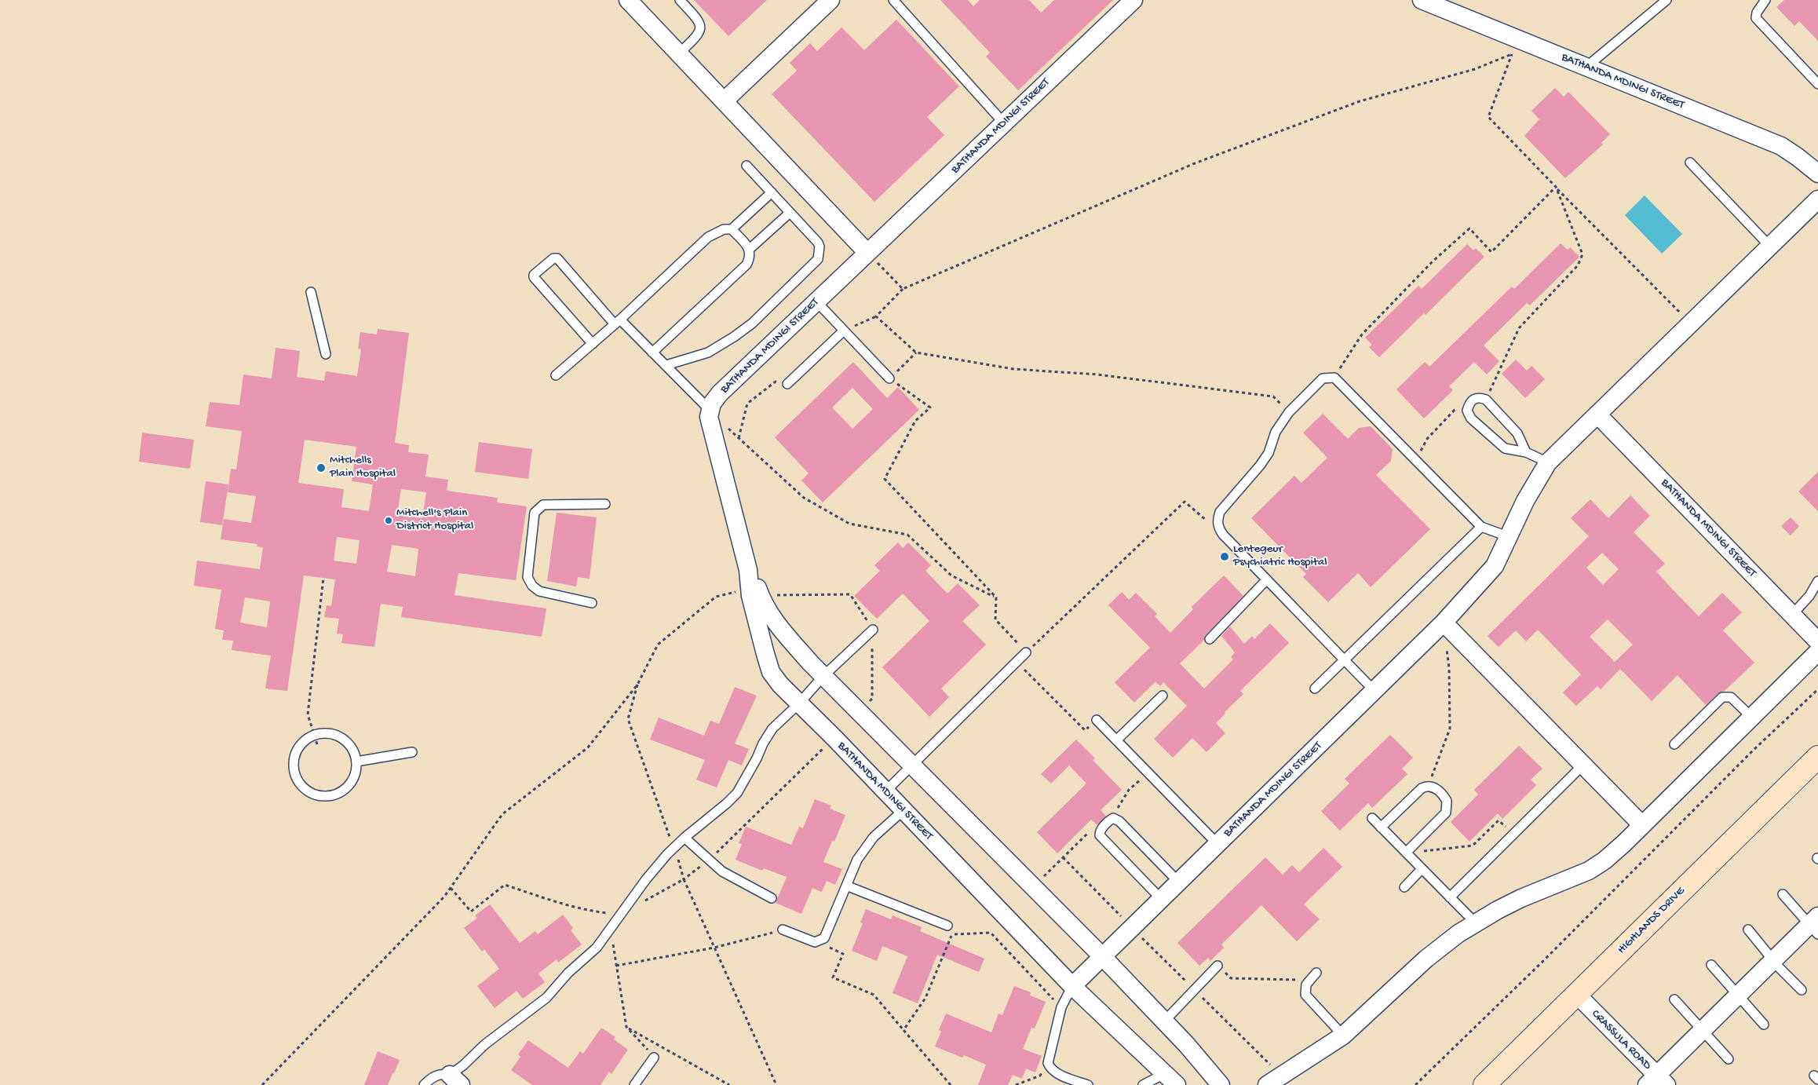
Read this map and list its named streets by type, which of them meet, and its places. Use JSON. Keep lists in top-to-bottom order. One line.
{"streets":{"main road":["HIGHLANDS DRIVE"],"street":["BATHANDA MDINGI STREET","CRASSULA ROAD"]},"crossings":[["HIGHLANDS DRIVE","CRASSULA ROAD"]],"places":["Mitchells Plain Hospital","Mitchell's Plain District Hospital","Lentegeur Psychiatric Hospital"]}
